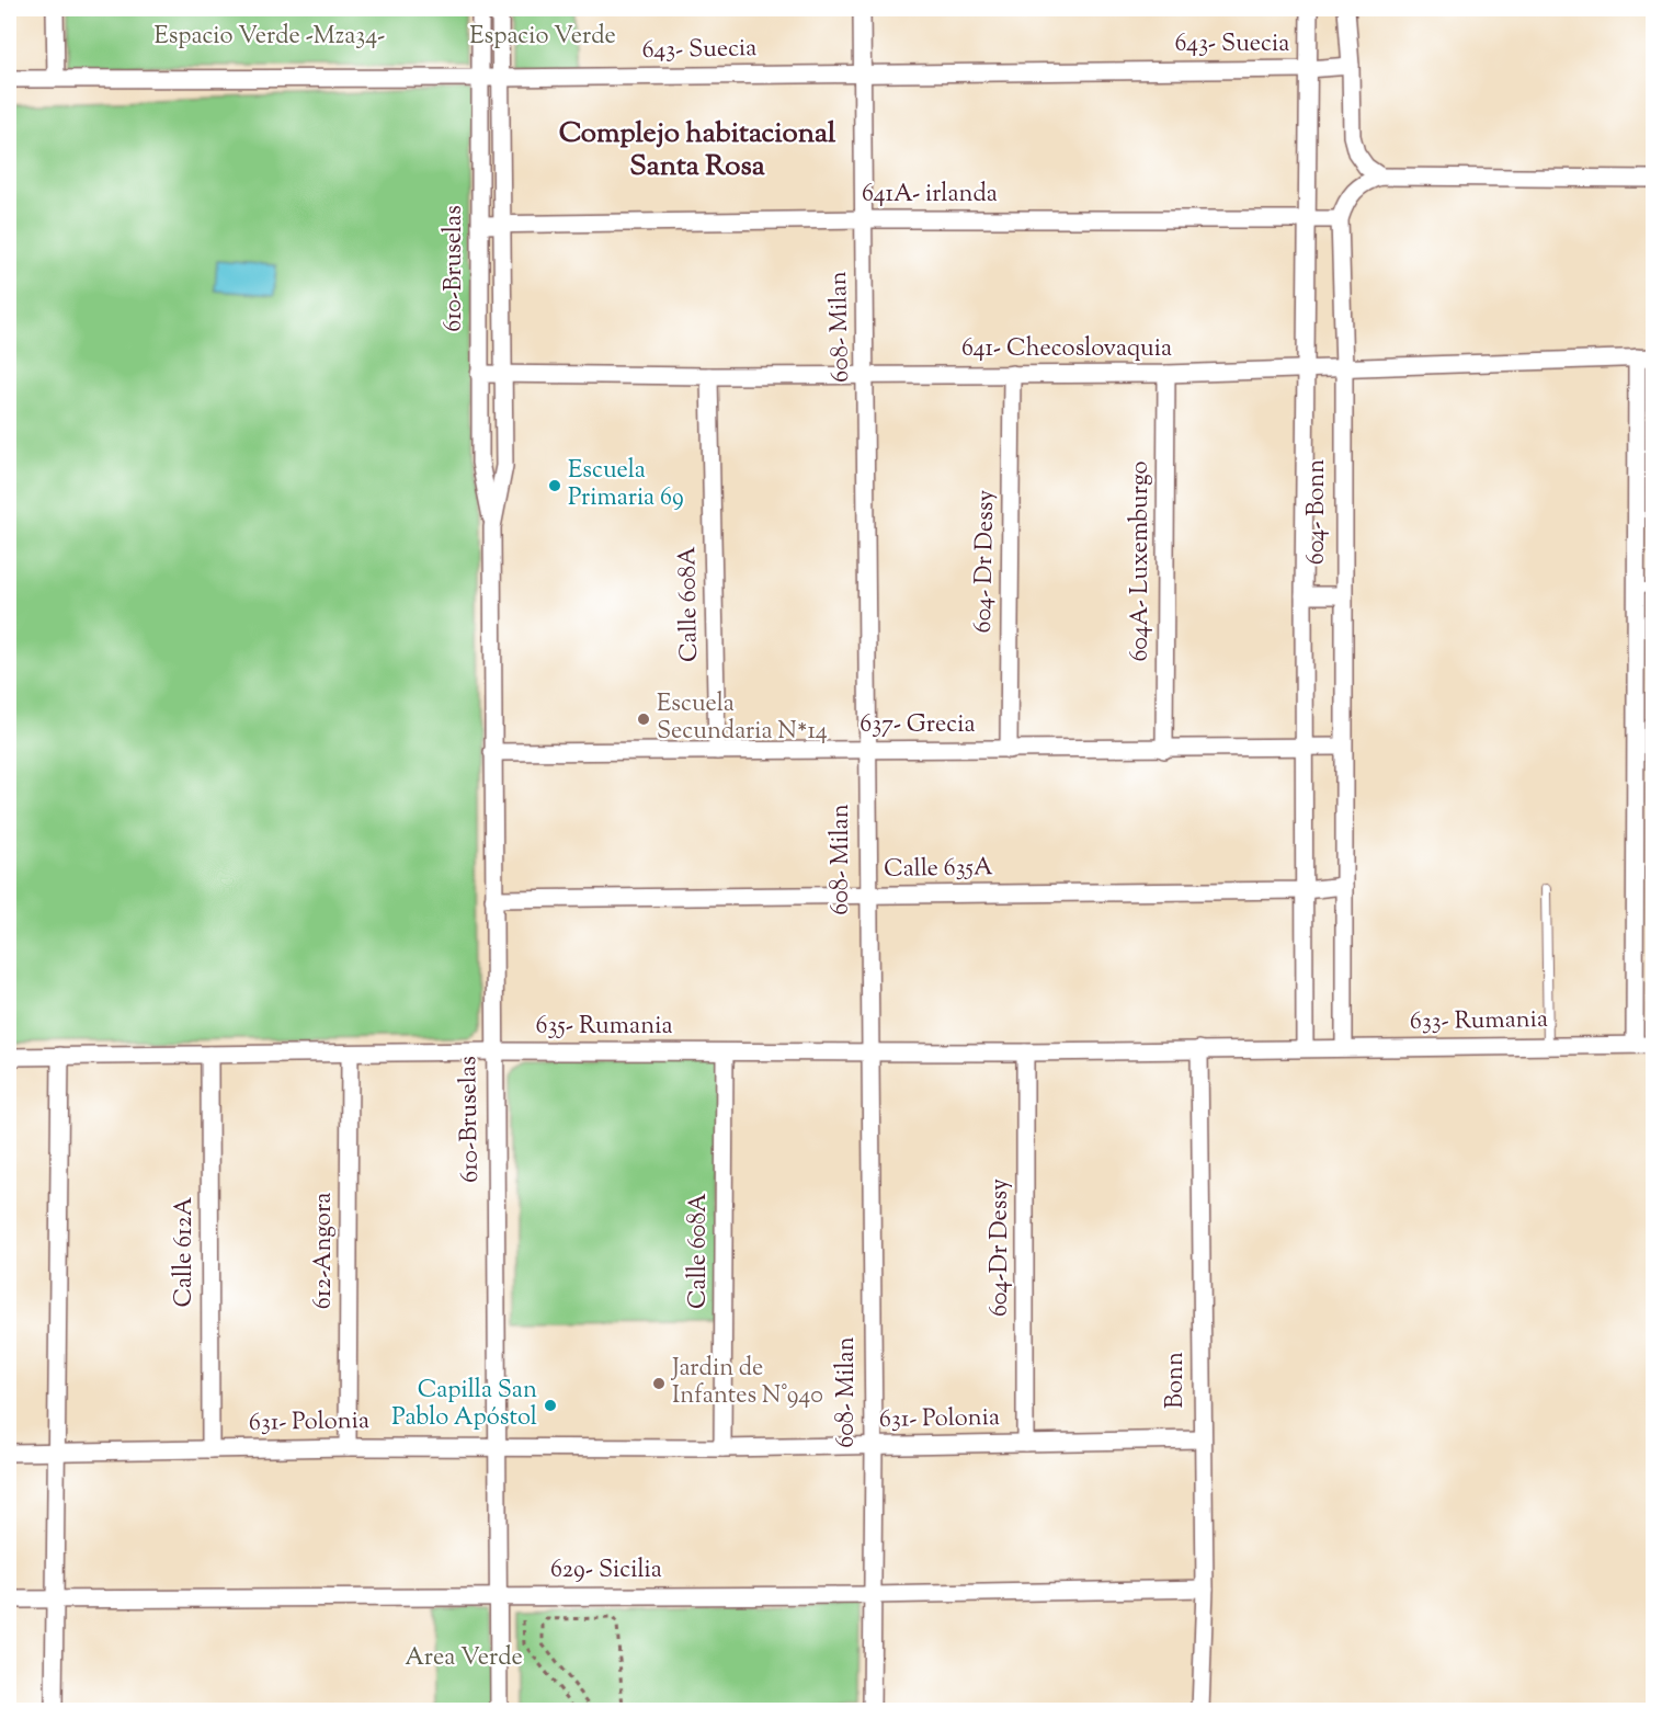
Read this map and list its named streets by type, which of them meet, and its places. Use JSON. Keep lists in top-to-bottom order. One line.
{"streets":{"street":["643- Suecia","641A- irlanda","610-Bruselas","608- Milan","641- Checoslovaquia","604- Bonn","604- Dr Dessy","604A- Luxemburgo","Calle 608A","637- Grecia","Calle 635A","633- Rumania","635- Rumania","604-Dr Dessy","612-Angora","Calle 612A","Bonn","631- Polonia","629- Sicilia"]},"crossings":[["643- Suecia","610-Bruselas"],["643- Suecia","608- Milan"],["643- Suecia","604- Bonn"],["641A- irlanda","610-Bruselas"],["641A- irlanda","608- Milan"],["641A- irlanda","604- Bonn"],["610-Bruselas","641- Checoslovaquia"],["610-Bruselas","637- Grecia"],["610-Bruselas","Calle 635A"],["610-Bruselas","635- Rumania"],["610-Bruselas","631- Polonia"],["610-Bruselas","629- Sicilia"],["608- Milan","641- Checoslovaquia"],["608- Milan","637- Grecia"],["608- Milan","Calle 635A"],["608- Milan","635- Rumania"],["608- Milan","631- Polonia"],["608- Milan","629- Sicilia"],["641- Checoslovaquia","604- Bonn"],["641- Checoslovaquia","604- Dr Dessy"],["641- Checoslovaquia","604A- Luxemburgo"],["641- Checoslovaquia","Calle 608A"],["604- Bonn","637- Grecia"],["604- Bonn","Calle 635A"],["604- Bonn","633- Rumania"],["604- Dr Dessy","637- Grecia"],["604A- Luxemburgo","637- Grecia"],["Calle 608A","637- Grecia"],["Calle 608A","635- Rumania"],["Calle 608A","631- Polonia"],["633- Rumania","635- Rumania"],["633- Rumania","Bonn"],["635- Rumania","604-Dr Dessy"],["635- Rumania","612-Angora"],["635- Rumania","Calle 612A"],["635- Rumania","Bonn"],["604-Dr Dessy","631- Polonia"],["612-Angora","631- Polonia"],["Calle 612A","631- Polonia"],["Bonn","631- Polonia"],["Bonn","629- Sicilia"]],"districts":["Complejo habitacional Santa Rosa"],"parks":["Espacio Verde -Mza34-","Espacio Verde","Area Verde"],"places":["Escuela Primaria 69","Escuela Secundaria N*14","Jardin de Infantes N°940","Capilla San Pablo Apóstol"]}
